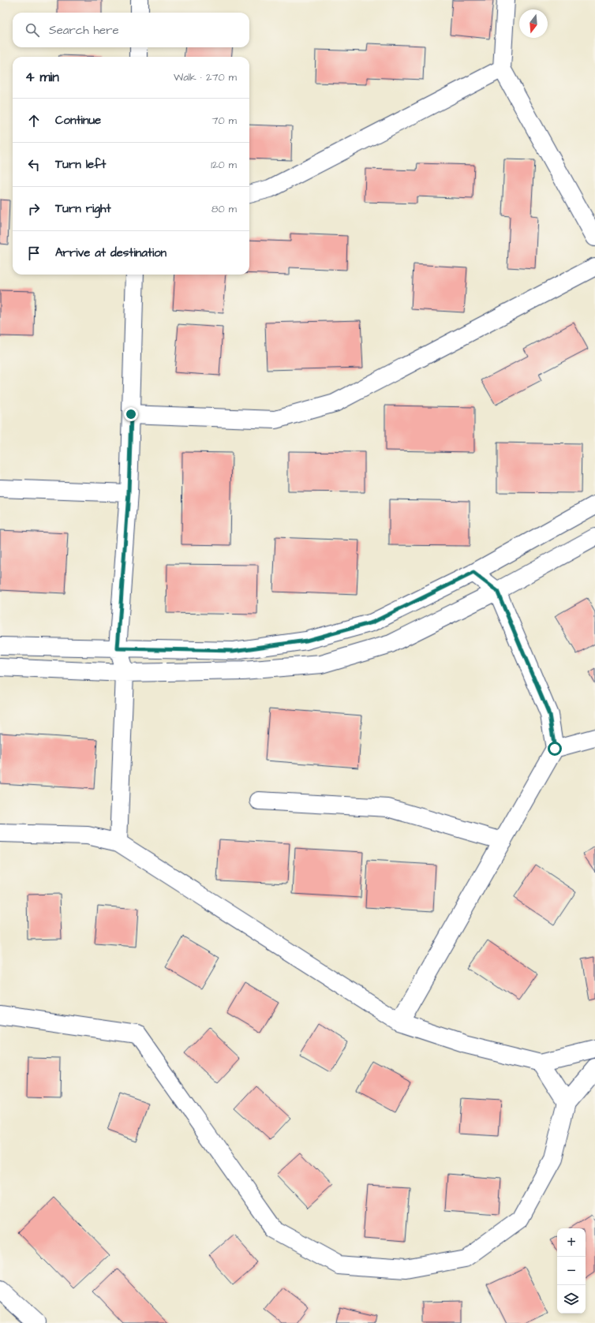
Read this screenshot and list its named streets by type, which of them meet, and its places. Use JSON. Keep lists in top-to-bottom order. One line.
{"north":"bottom","page":{"search":"Search here","heading":["4 min","Walk · 270 m"],"list":[["Continue","70 m"],["Turn left","120 m"],["Turn right","80 m"],"Arrive at destination"],"map_buttons":["+","−"]}}
